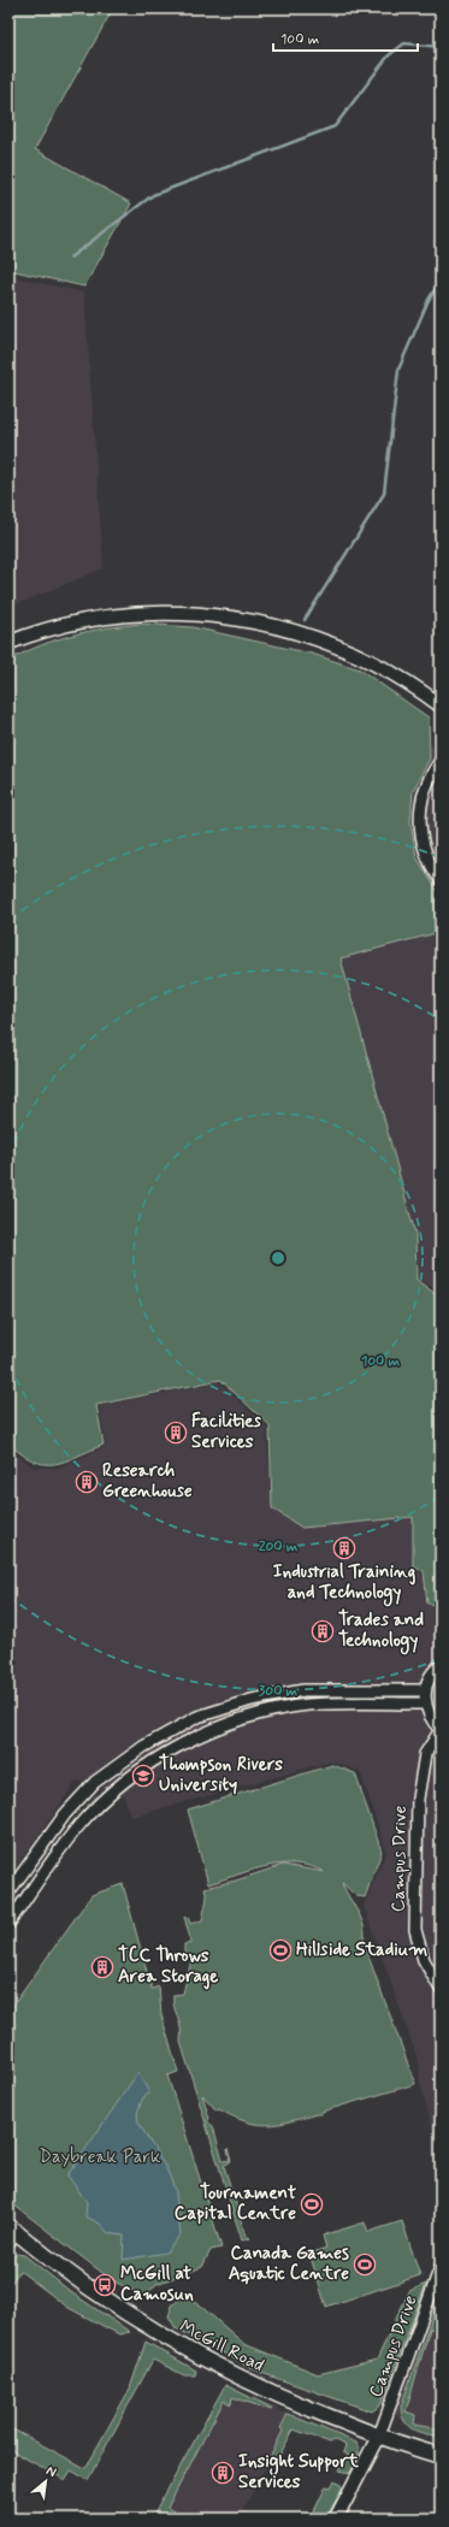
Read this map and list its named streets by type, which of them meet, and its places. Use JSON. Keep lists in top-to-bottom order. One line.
{"streets":{"main road":["McGill Road"],"street":["Campus Drive"]},"crossings":[["Campus Drive","McGill Road"]],"parks":["Daybreak Park"],"places":{"building":["Facilities Services","Research Greenhouse","Industrial Training and Technology","Trades and Technology","TCC Throws Area Storage","Insight Support Services"],"school or university":["Thompson Rivers University"],"sports":["Hillside Stadium","Tournament Capital Centre","Canada Games Aquatic Centre"],"bus stop":["McGill at Camosun"]},"scale_bar":"100 m","north":"top right","rings":["100 m","200 m","300 m"]}
